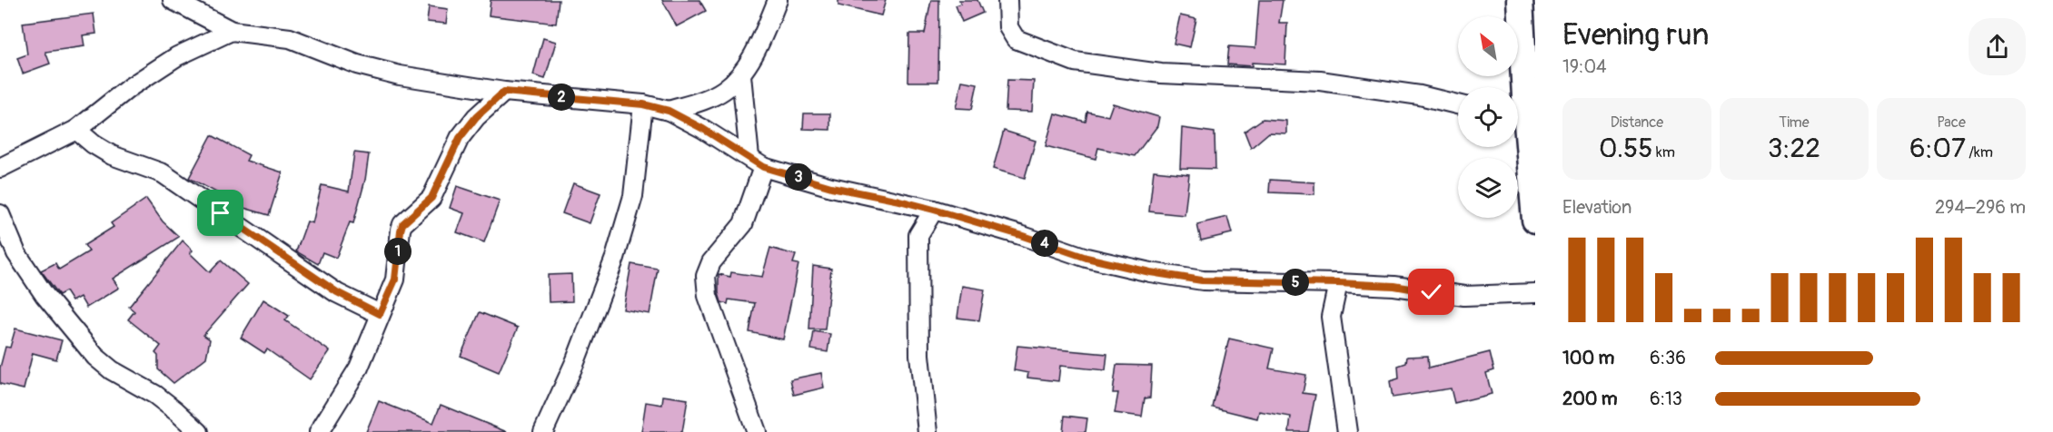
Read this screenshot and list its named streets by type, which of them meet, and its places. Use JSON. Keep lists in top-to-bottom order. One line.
{"north":"top left","page":{"heading":["Evening run","19:04"],"pins":["2","3","4","1","5"],"stats":[["Distance","0.55 km"],["Time","3:22"],["Pace","6:07 /km"]],"chart":["Elevation","294–296 m"],"list":[{"name":"100 m","note":"6:36"},{"name":"200 m","note":"6:13"}]}}
